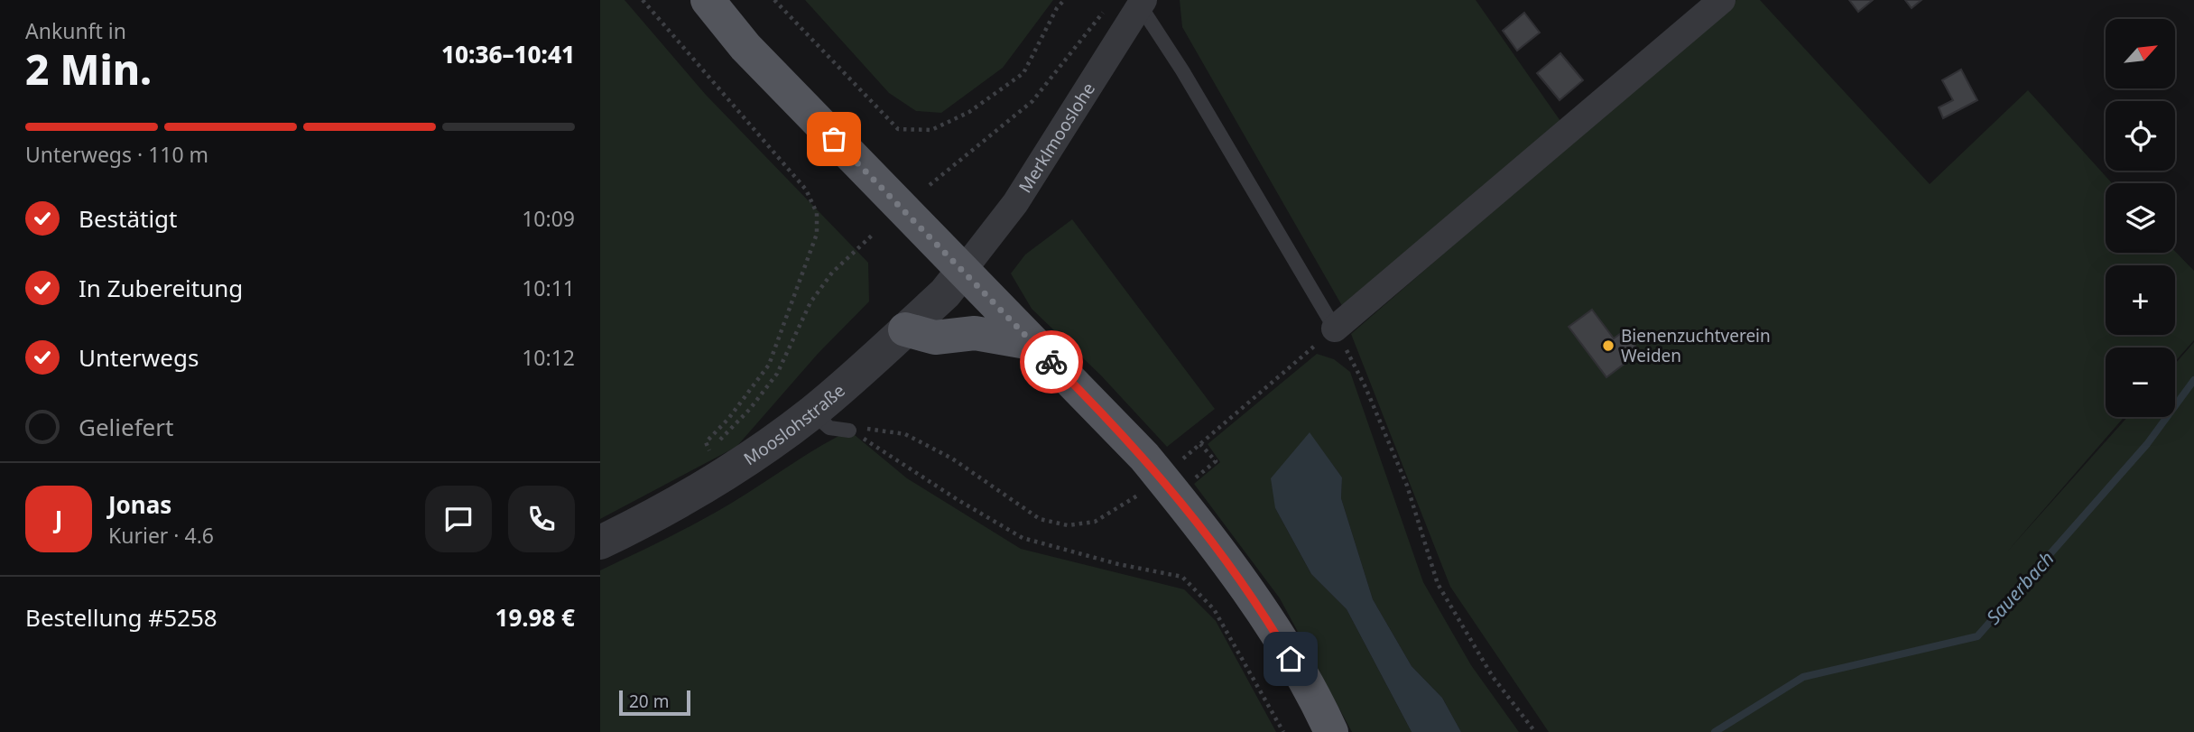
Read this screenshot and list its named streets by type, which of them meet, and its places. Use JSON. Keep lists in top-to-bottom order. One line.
{"streets":{"street":["Merklmooslohe","Mooslohstraße"]},"crossings":[["Merklmooslohe","Mooslohstraße"]],"water":["Sauerbach"],"places":["Bienenzuchtverein Weiden"],"scale_bar":"20 m","north":"top right","page":{"heading":["2 Min.","Ankunft in","10:36–10:41"],"panel":["Jonas","Kurier · 4.6","Bestellung #5258","19.98 €"],"map_buttons":["+","−"],"bar":"Unterwegs · 110 m","list":[["Bestätigt","10:09"],["In Zubereitung","10:11"],["Unterwegs","10:12"],"Geliefert"],"round":"J","scale":"20 m"}}
